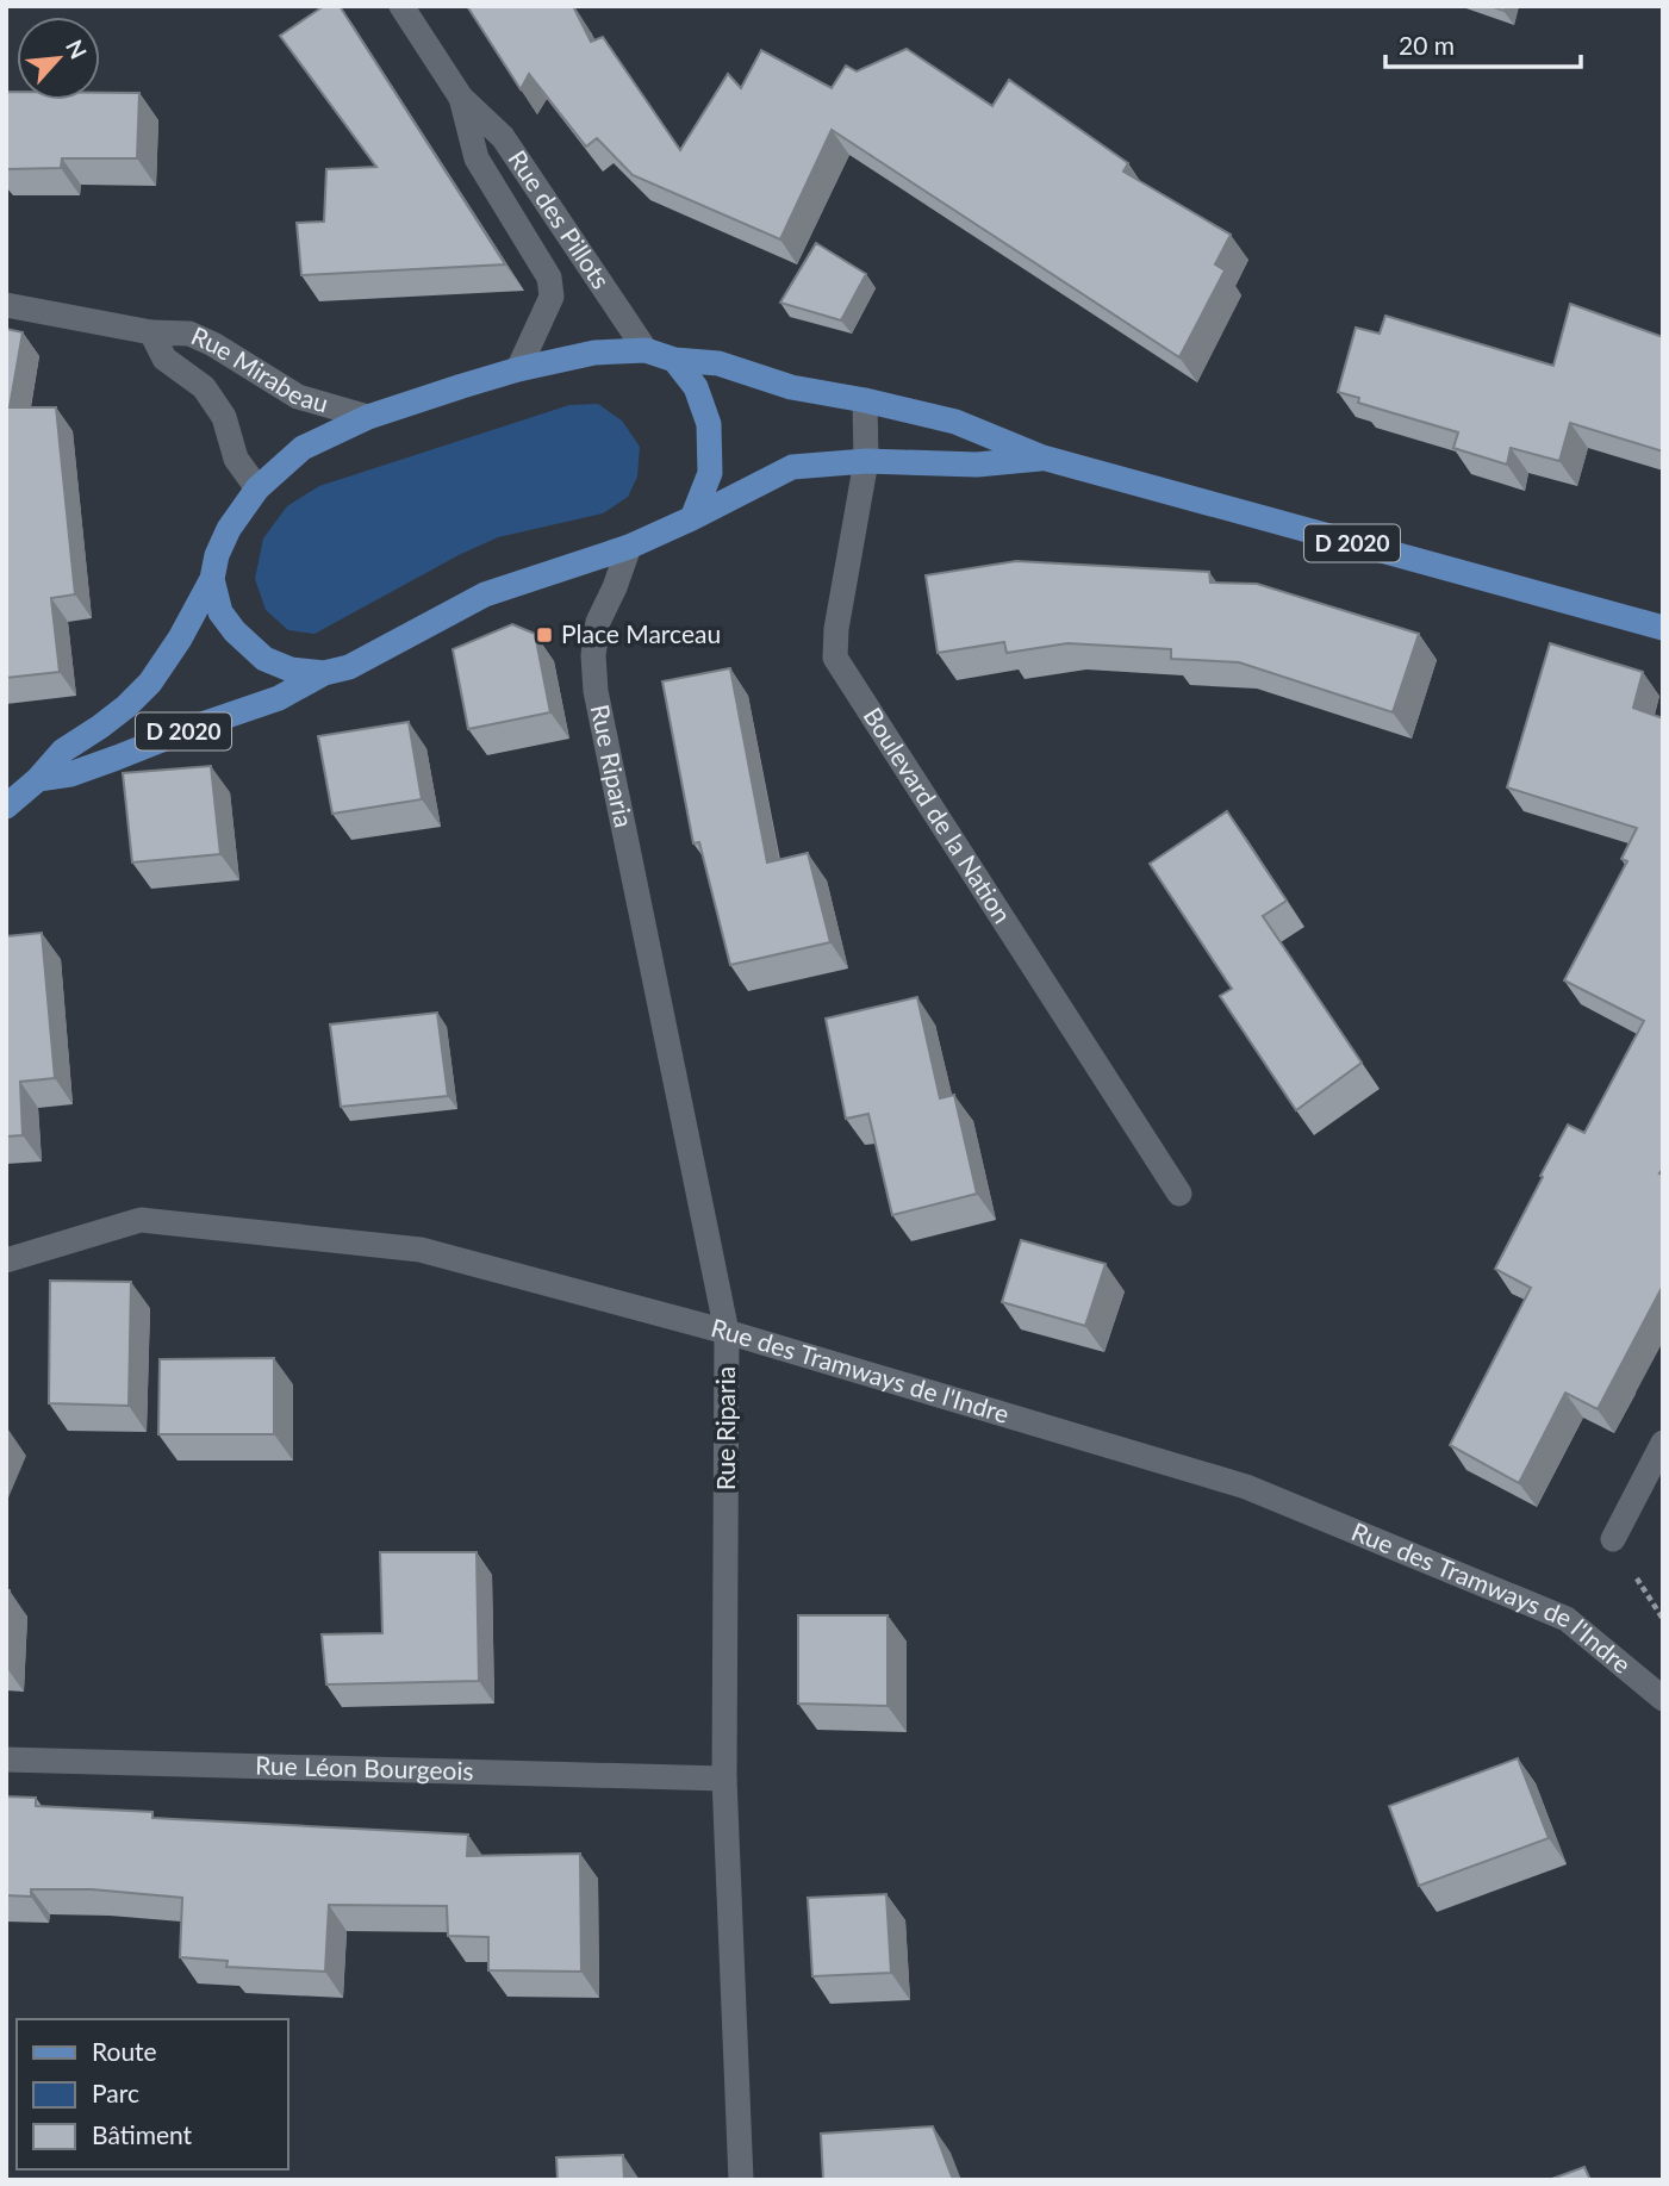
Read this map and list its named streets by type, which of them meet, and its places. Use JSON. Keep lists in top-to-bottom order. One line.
{"streets":{"main road":["D 2020"],"street":["Rue des Pillots","Rue Mirabeau","Rue Riparia","Boulevard de la Nation","Rue des Tramways de l'Indre","Rue Léon Bourgeois"]},"crossings":[["D 2020","Boulevard de la Nation"],["Rue Riparia","Rue des Tramways de l'Indre"],["Rue Riparia","Rue Léon Bourgeois"]],"places":{"transit":["Place Marceau"]},"legend":["Route","Parc","Bâtiment"],"scale_bar":"20 m","north":"top right"}
